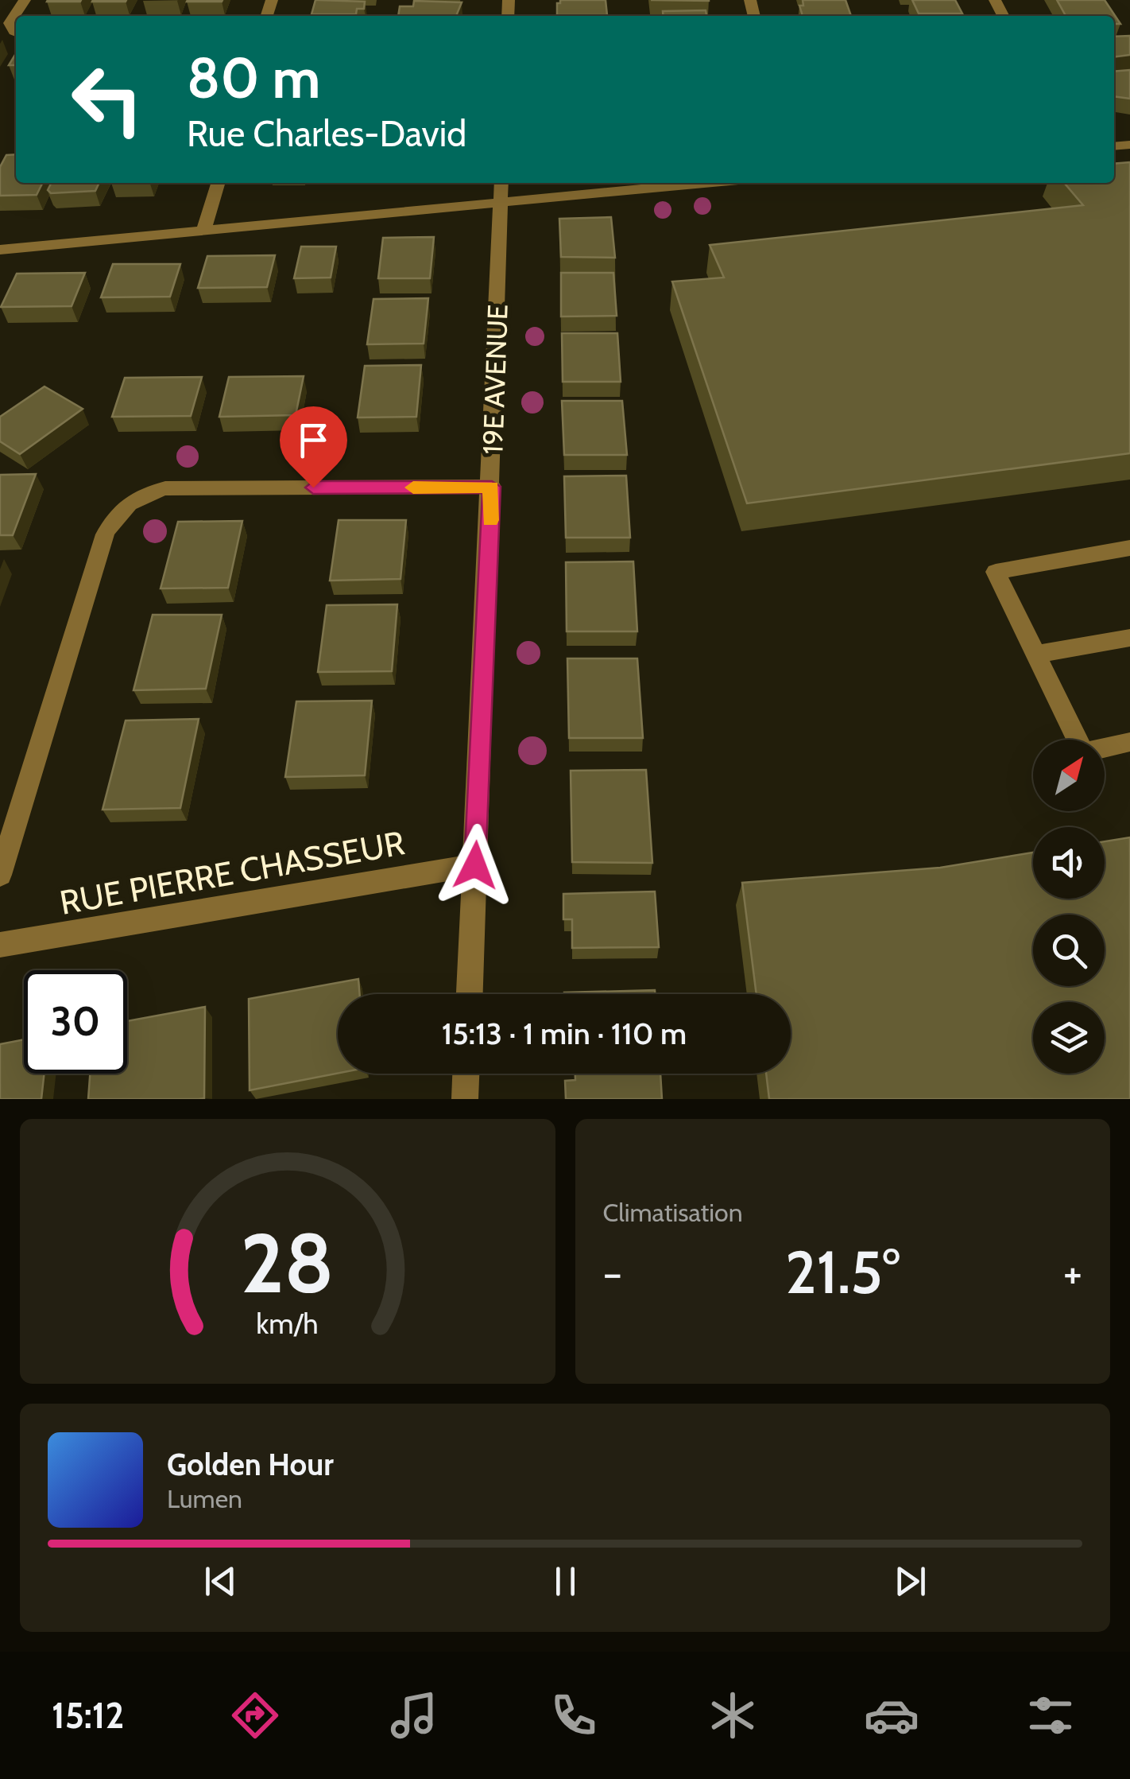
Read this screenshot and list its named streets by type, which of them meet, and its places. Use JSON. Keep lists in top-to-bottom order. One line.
{"streets":{"street":["19E AVENUE","RUE PIERRE CHASSEUR"]},"crossings":[["19E AVENUE","RUE PIERRE CHASSEUR"]],"north":"top right","page":{"turn":["80 m","Rue Charles-David"],"limit":"30","trip":"15:13 · 1 min · 110 m","tile":"Climatisation","heat":["−","21.5°","+"],"song":["Golden Hour","Lumen"],"tabs":"15:12","gauge":["28","km/h"]}}
